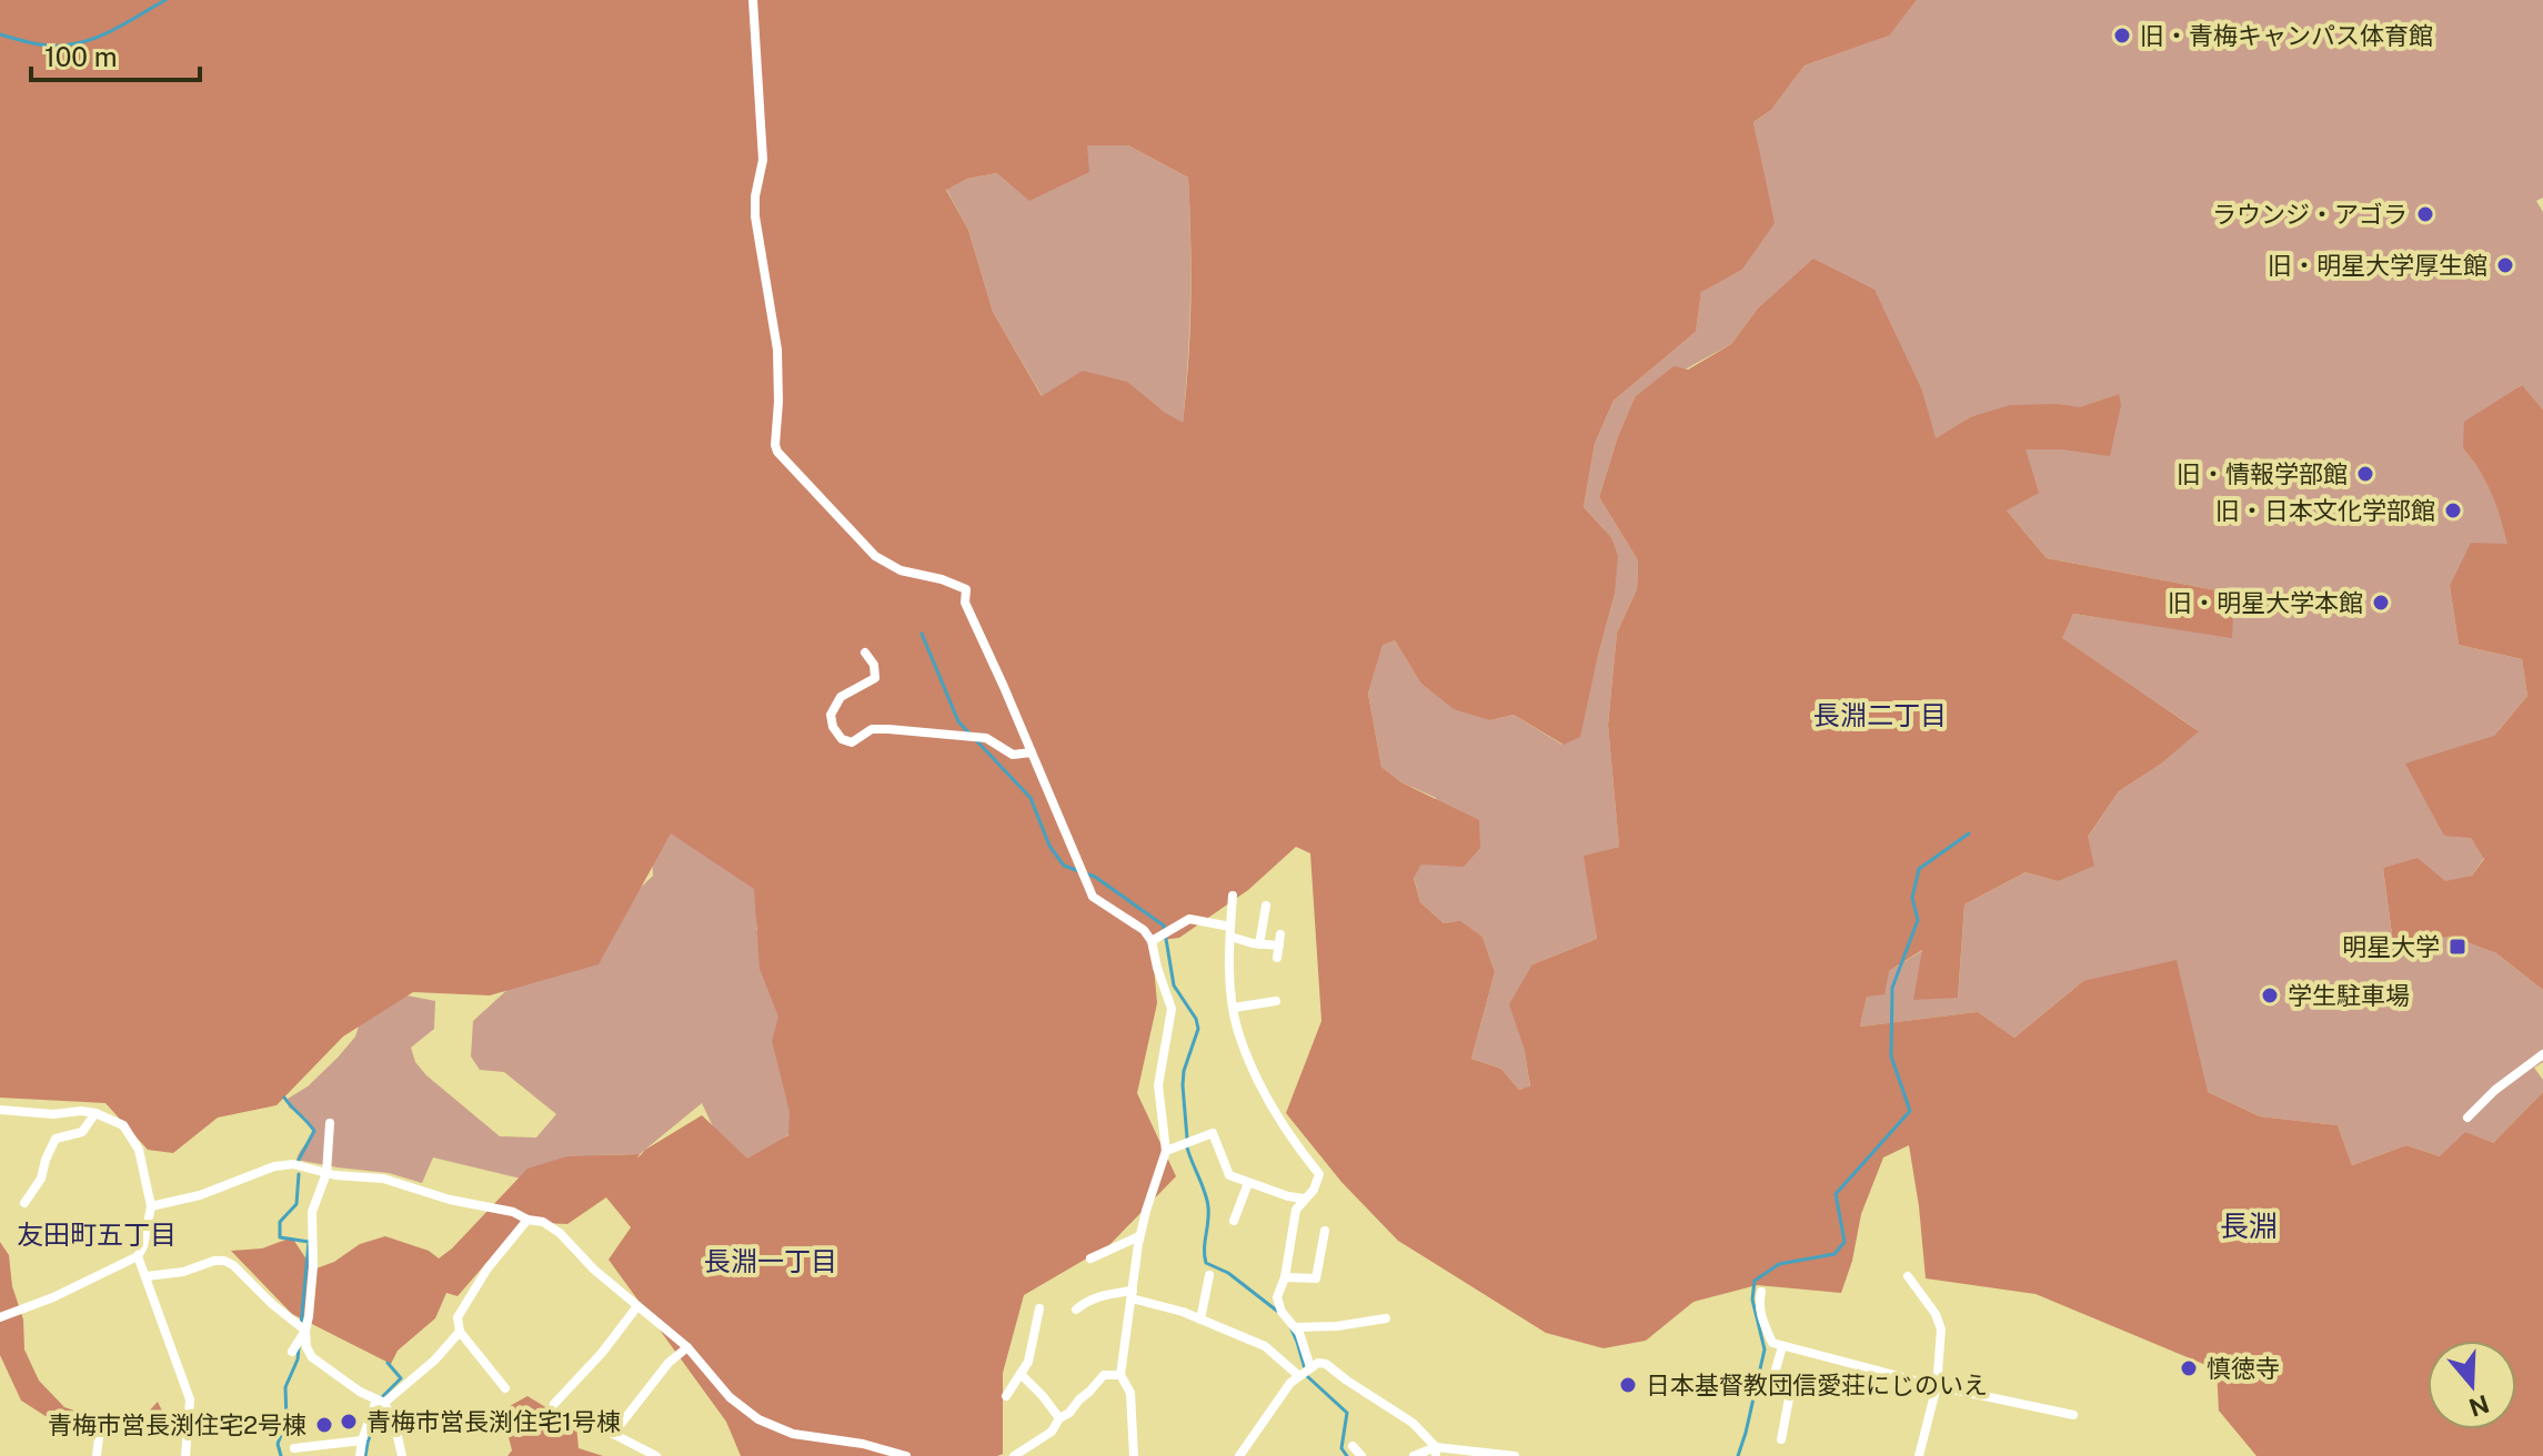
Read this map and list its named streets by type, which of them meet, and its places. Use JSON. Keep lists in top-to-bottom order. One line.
{"districts":["長淵二丁目","長淵","友田町五丁目","長淵一丁目"],"places":{"other":["旧・青梅キャンパス体育館","ラウンジ・アゴラ","旧・明星大学厚生館","旧・情報学部館","旧・日本文化学部館","旧・明星大学本館","学生駐車場","慎徳寺","日本基督教団信愛荘にじのいえ","青梅市営長渕住宅1号棟","青梅市営長渕住宅2号棟"],"transit":["明星大学"]},"scale_bar":"100 m","north":"bottom"}
